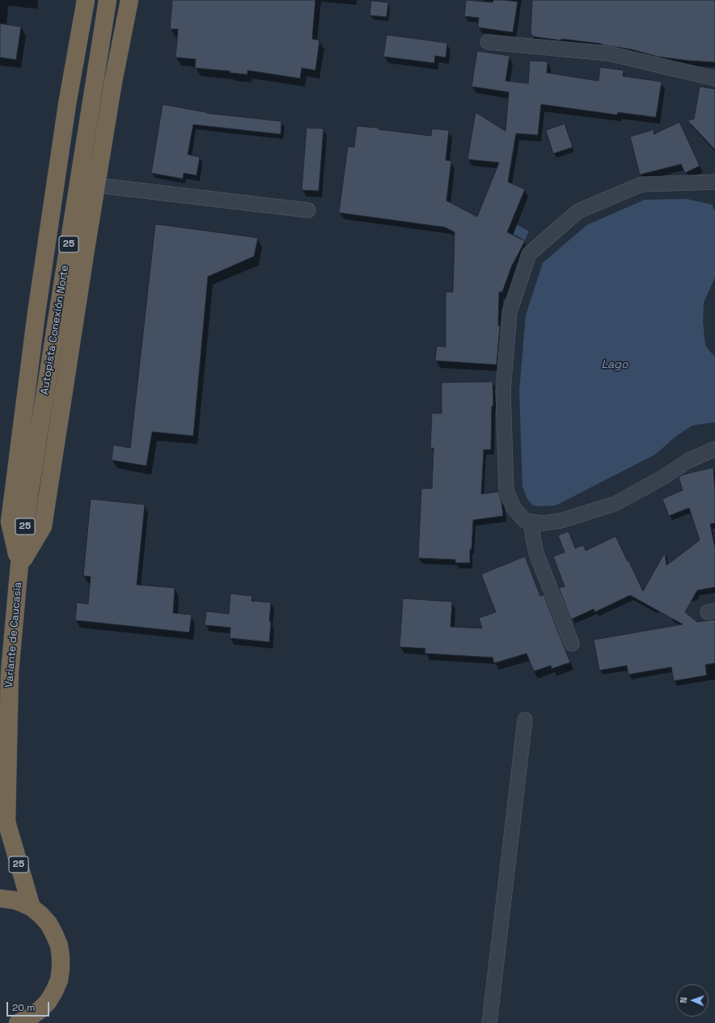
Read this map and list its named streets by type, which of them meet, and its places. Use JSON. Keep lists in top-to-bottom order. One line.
{"streets":{"highway":["25","Autopista Conexión Norte","Variante de Caucasia"]},"crossings":[["Autopista Conexión Norte","Variante de Caucasia"]],"water":["Lago"],"scale_bar":"20 m","north":"left"}
